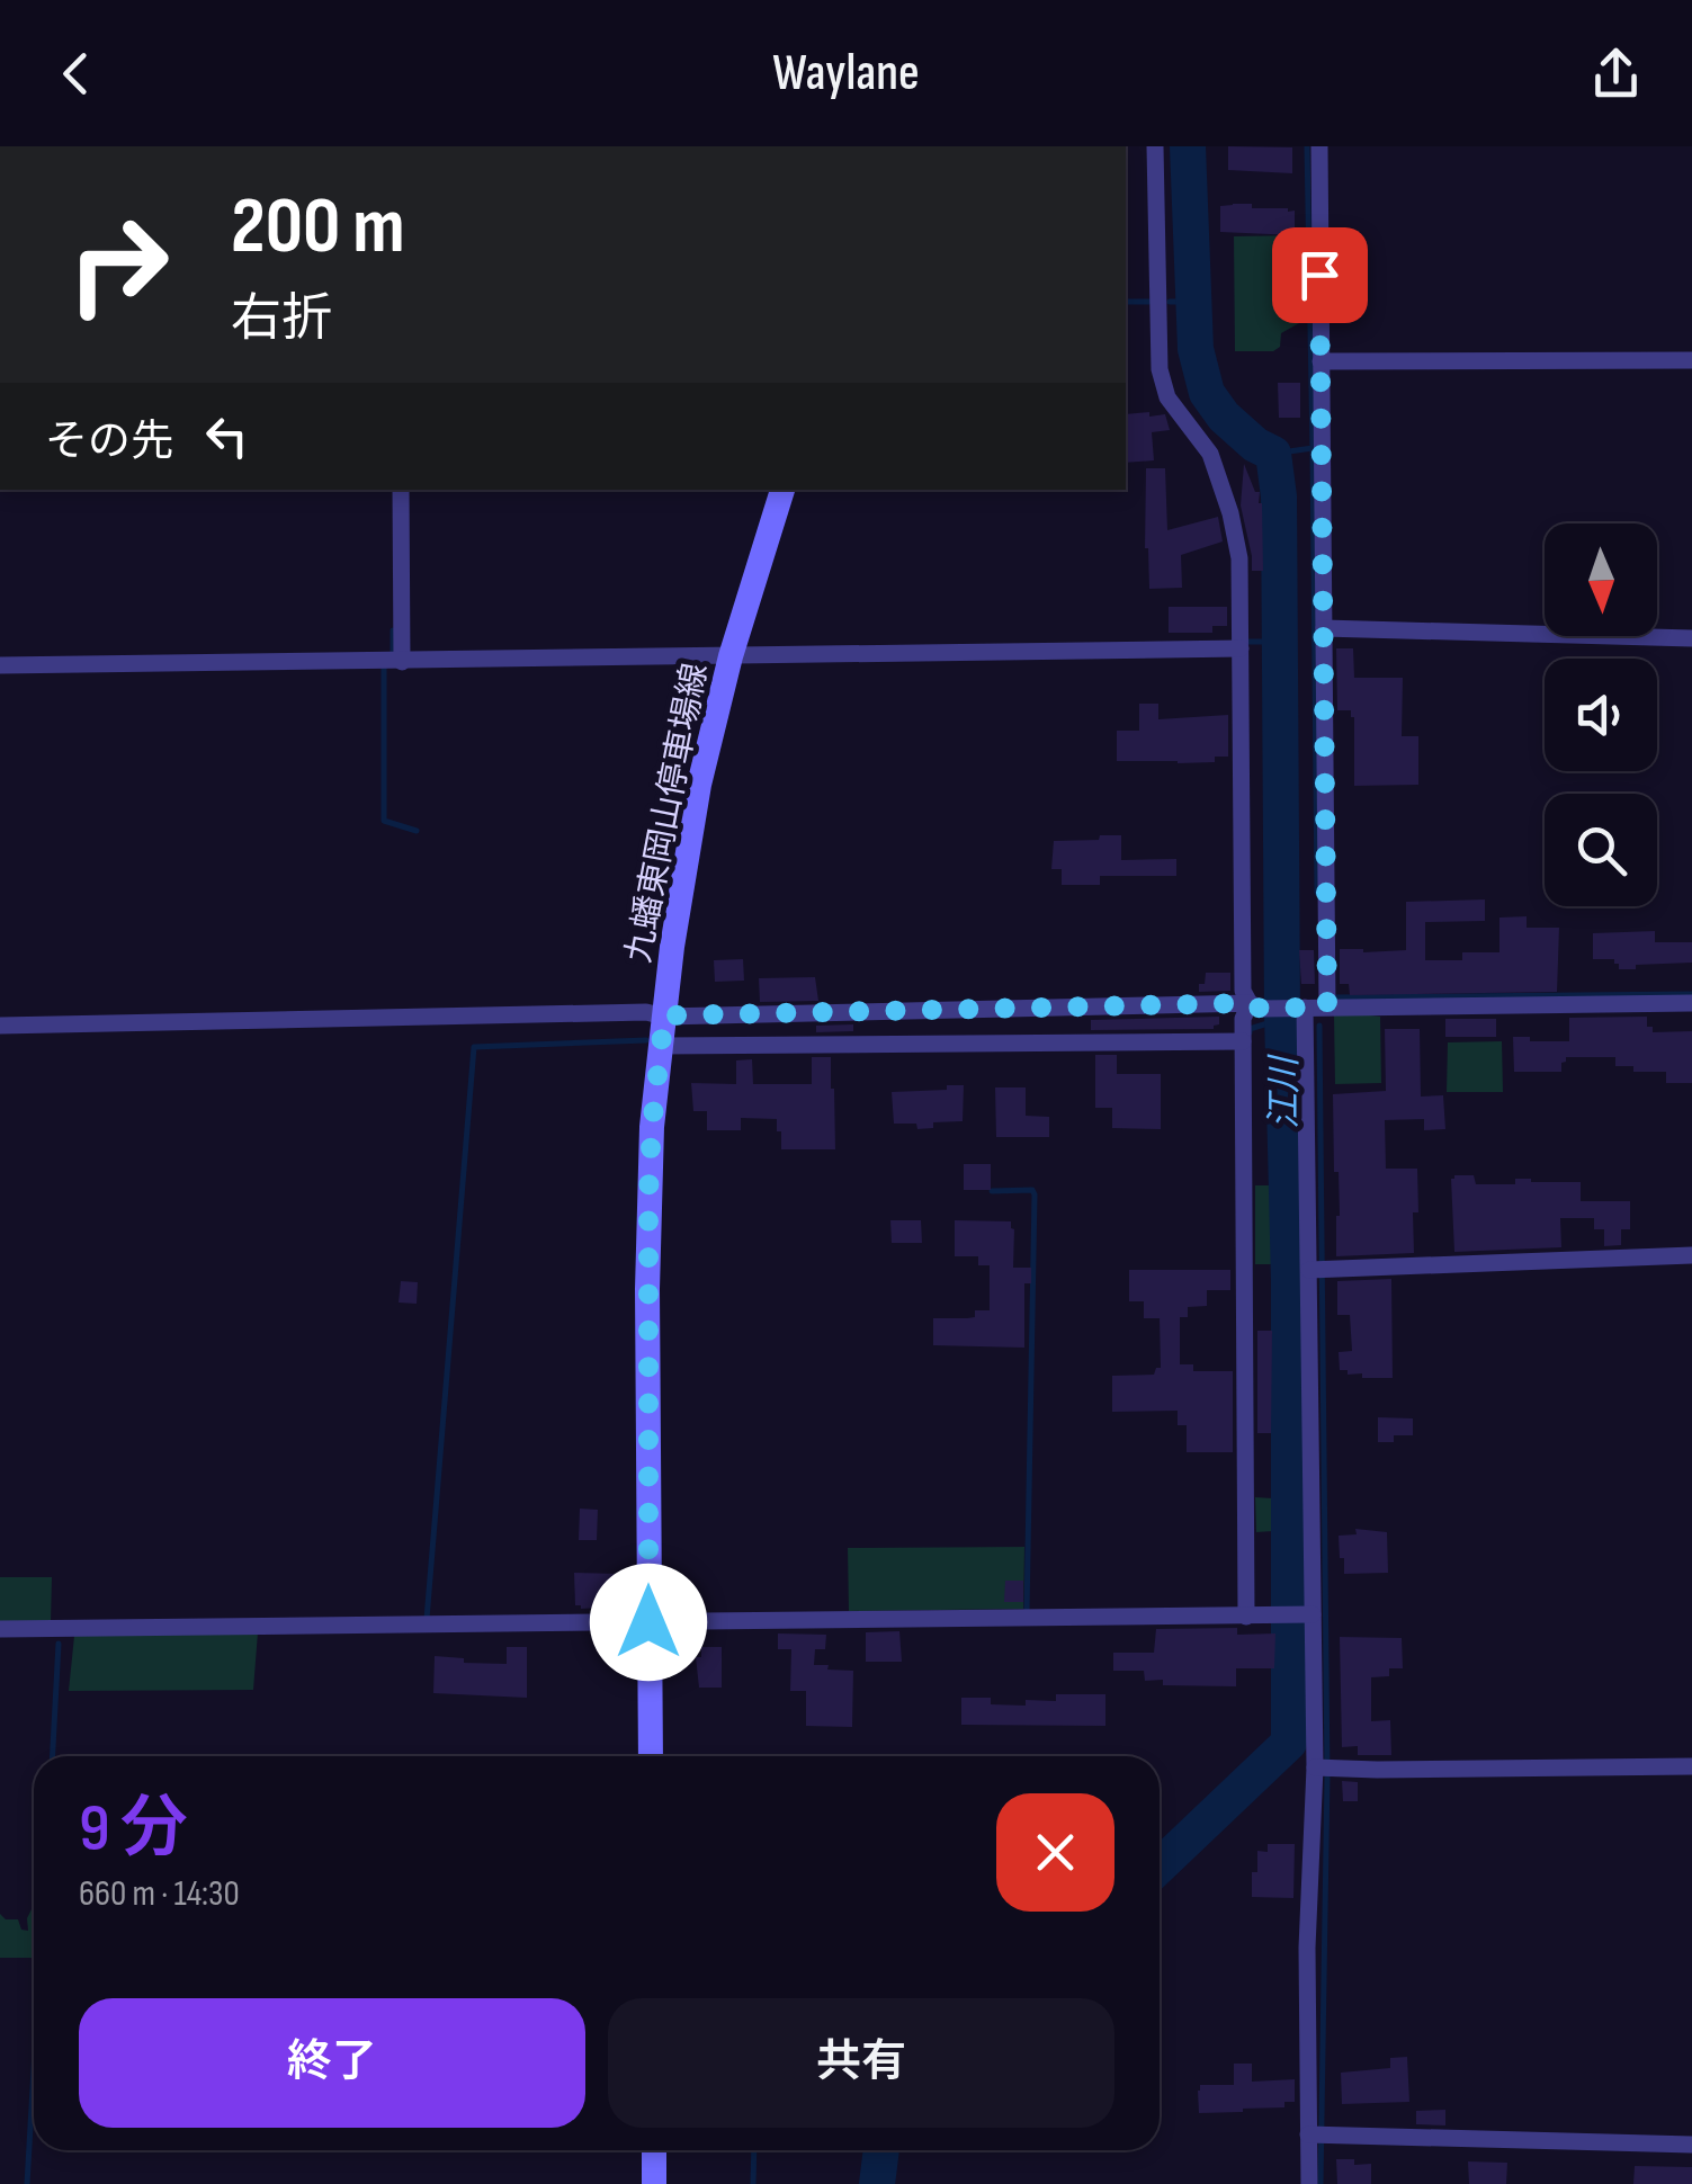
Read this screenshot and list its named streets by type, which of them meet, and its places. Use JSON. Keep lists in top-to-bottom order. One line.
{"streets":{"main road":["九蟠東岡山停車場線"]},"water":["江川"],"north":"bottom","page":{"header":"Waylane","turn":["200 m","右折"],"then":"その先","heading":["9 分","660 m · 14:30"],"buttons":["終了","共有"]}}
